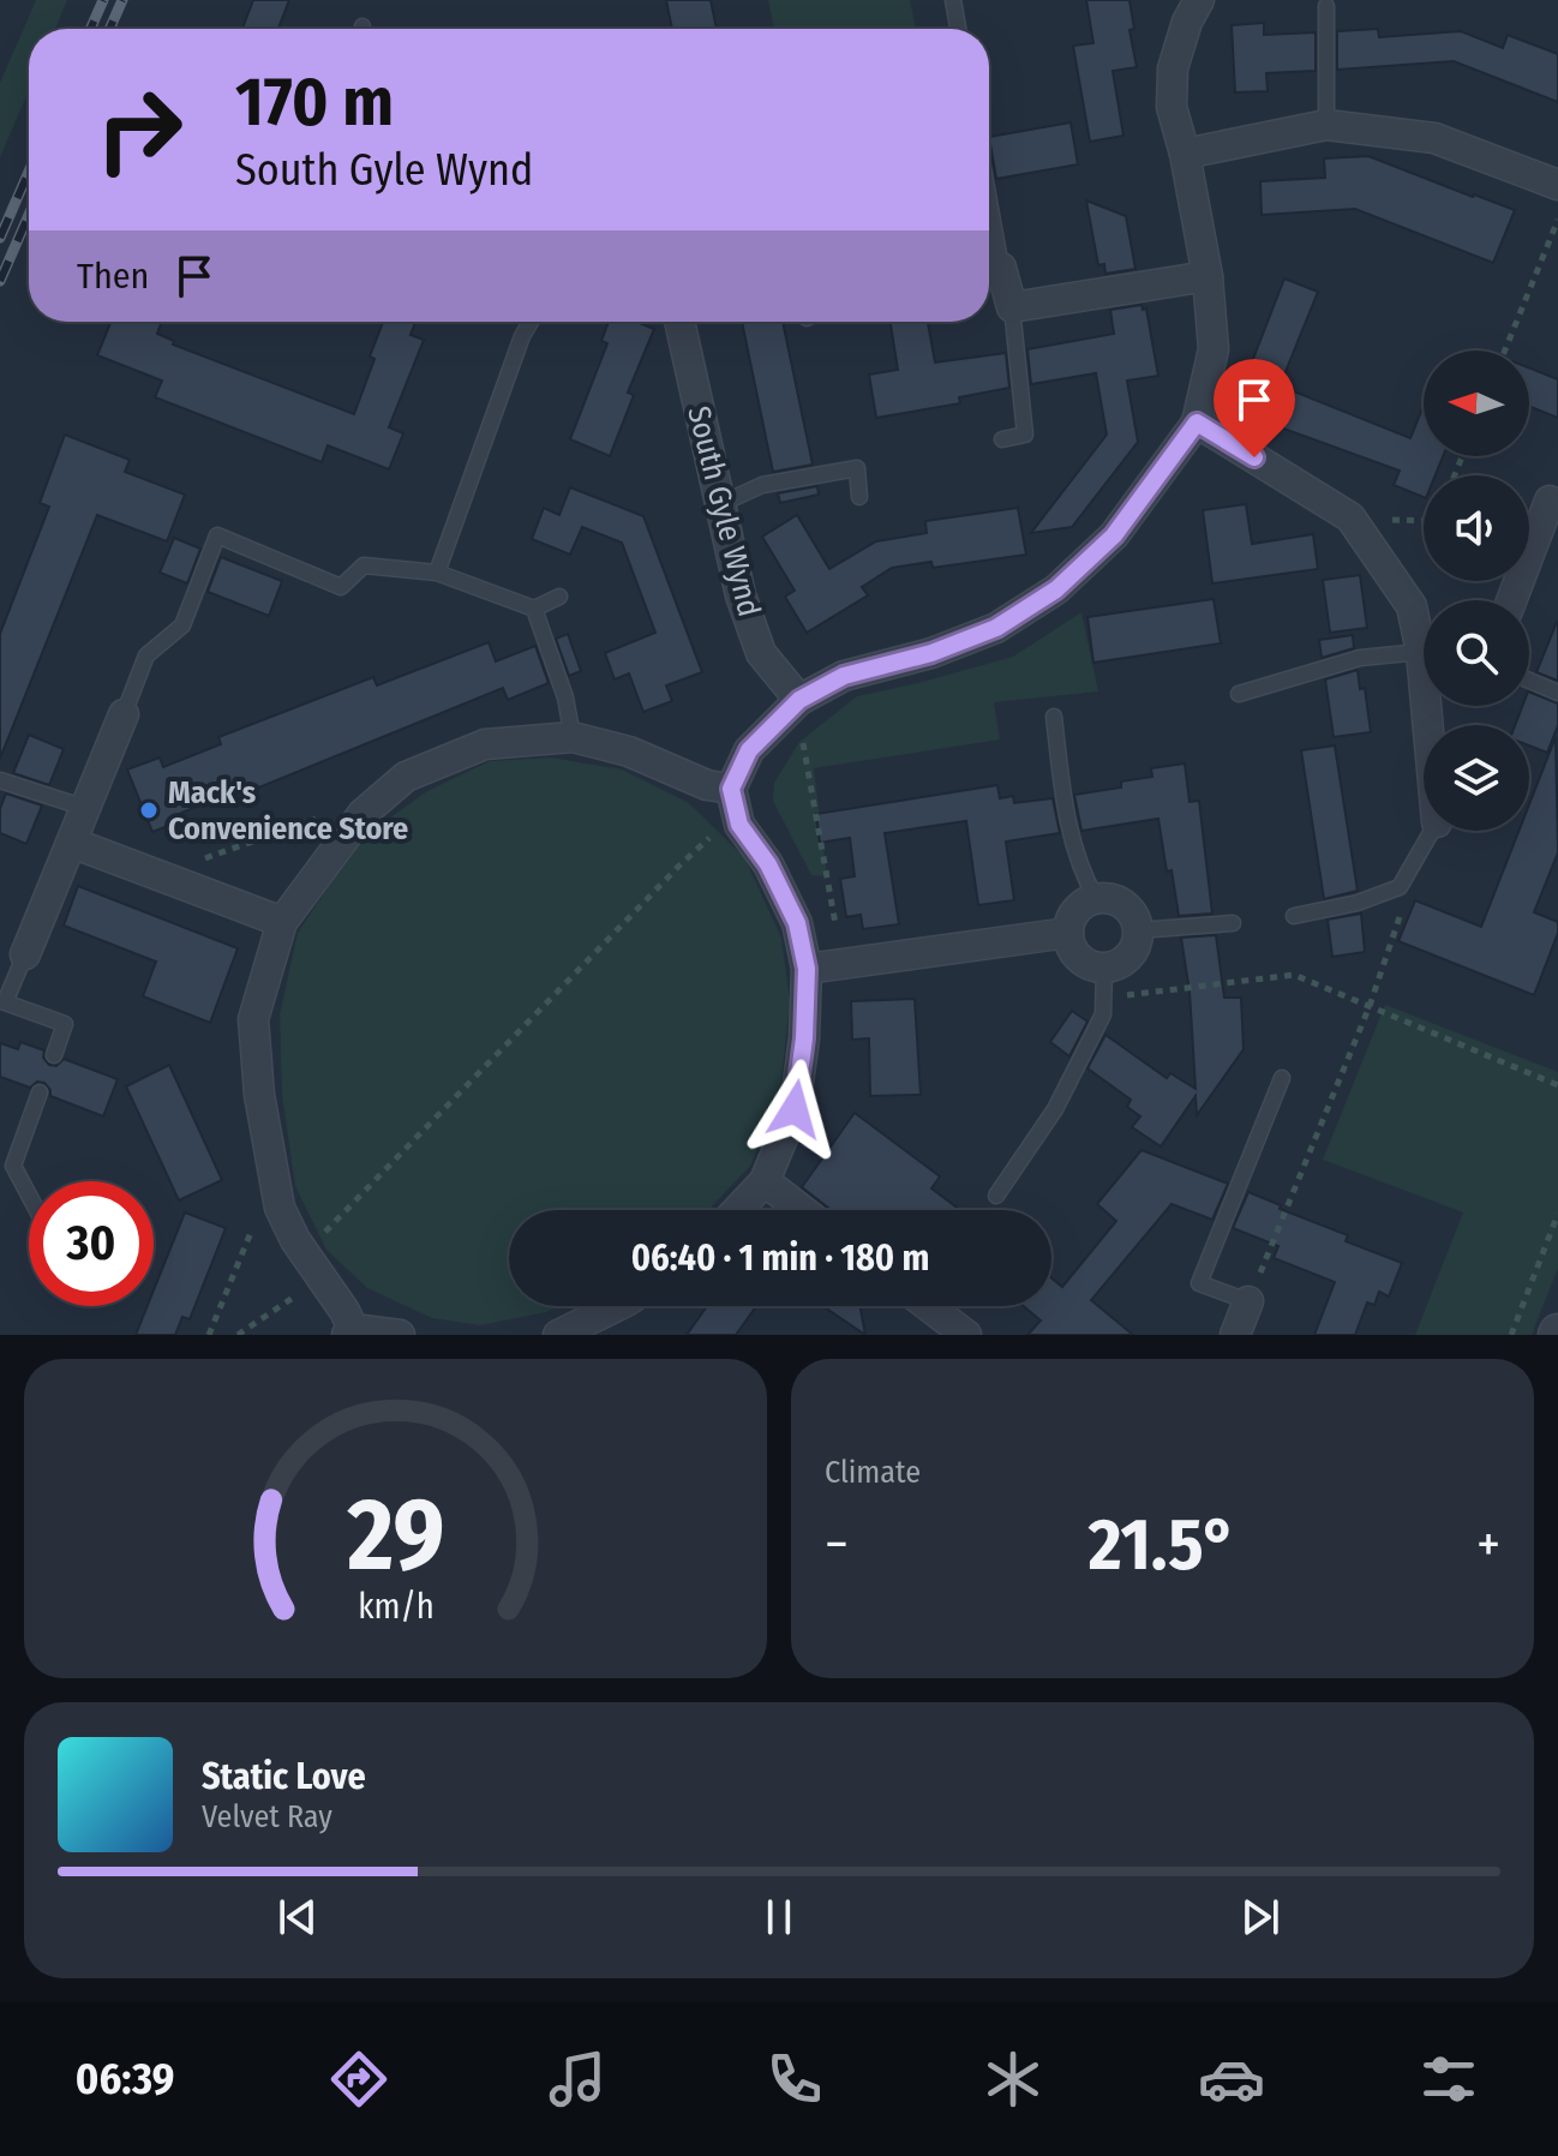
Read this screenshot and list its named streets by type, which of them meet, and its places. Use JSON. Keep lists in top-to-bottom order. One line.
{"streets":{"street":["South Gyle Wynd"]},"places":["Mack's Convenience Store"],"north":"left","page":{"turn":["170 m","South Gyle Wynd"],"then":"Then","limit":"30","trip":"06:40 · 1 min · 180 m","tile":"Climate","heat":["−","21.5°","+"],"song":["Static Love","Velvet Ray"],"tabs":"06:39","gauge":["29","km/h"]}}
